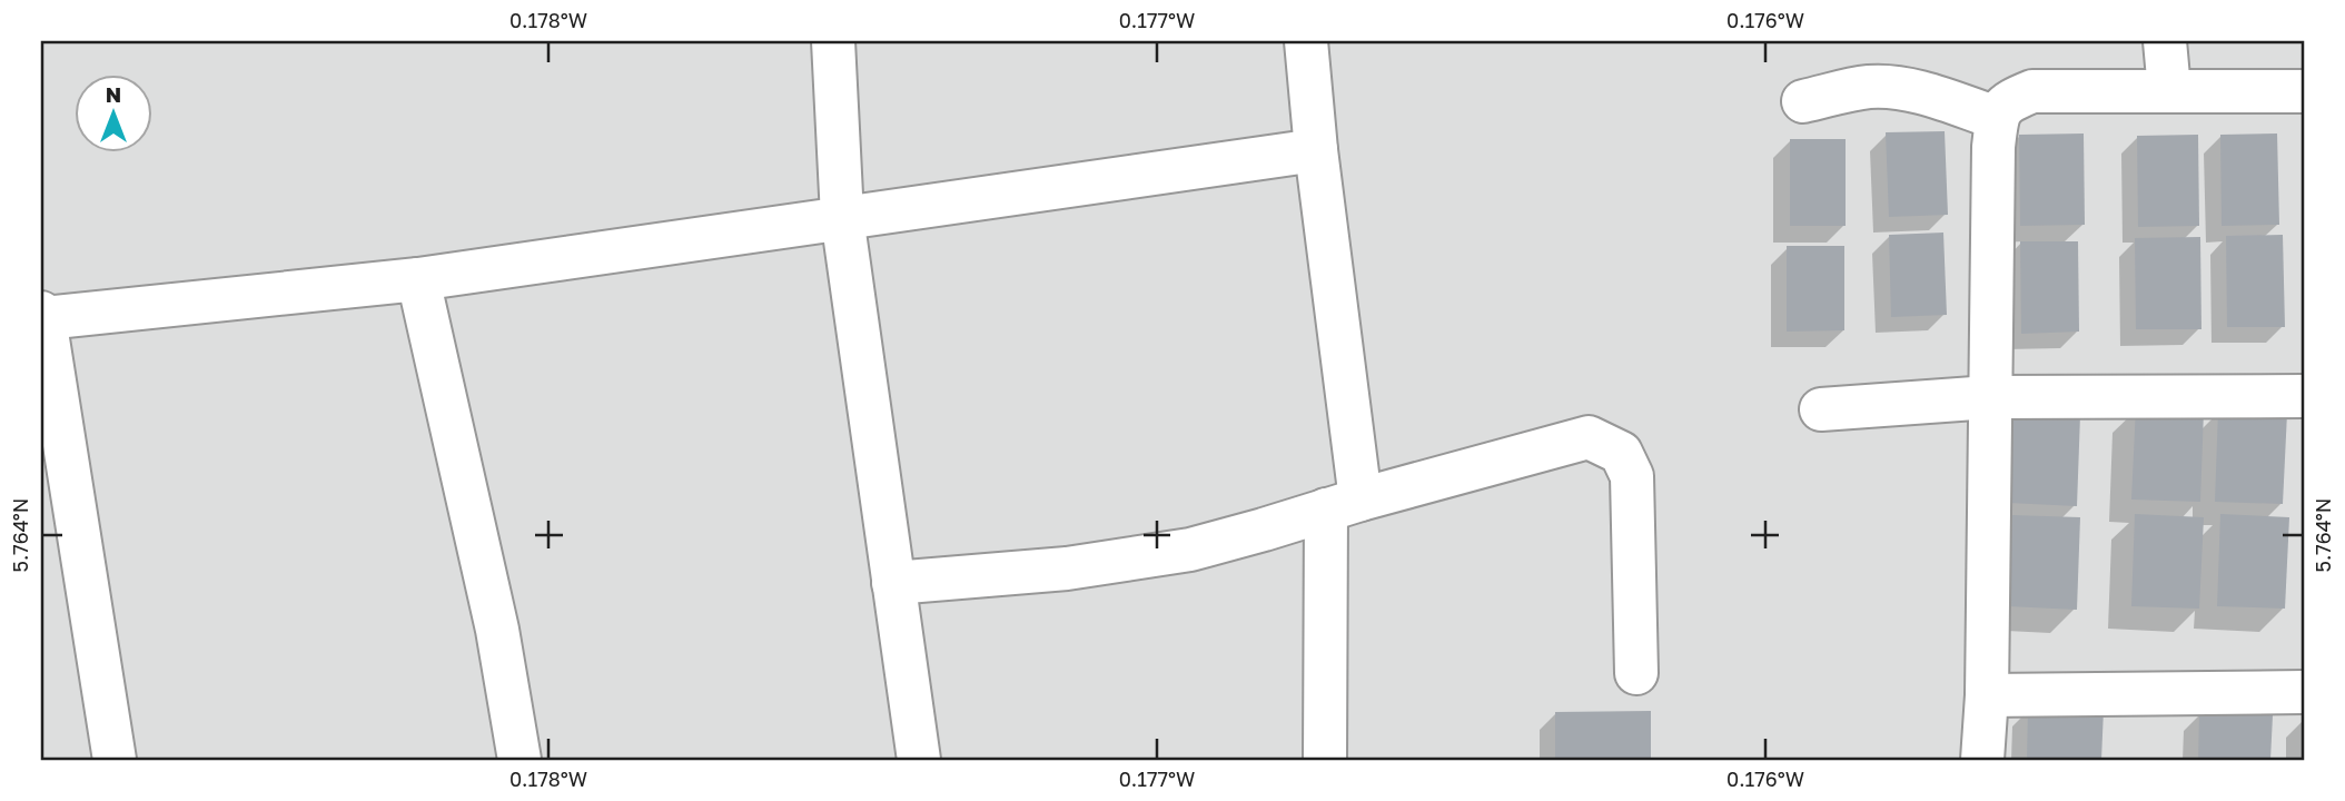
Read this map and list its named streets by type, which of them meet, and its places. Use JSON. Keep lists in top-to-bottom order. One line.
{"north":"top","coordinates":["0.178°W","0.177°W","0.176°W","5.764°N"]}
